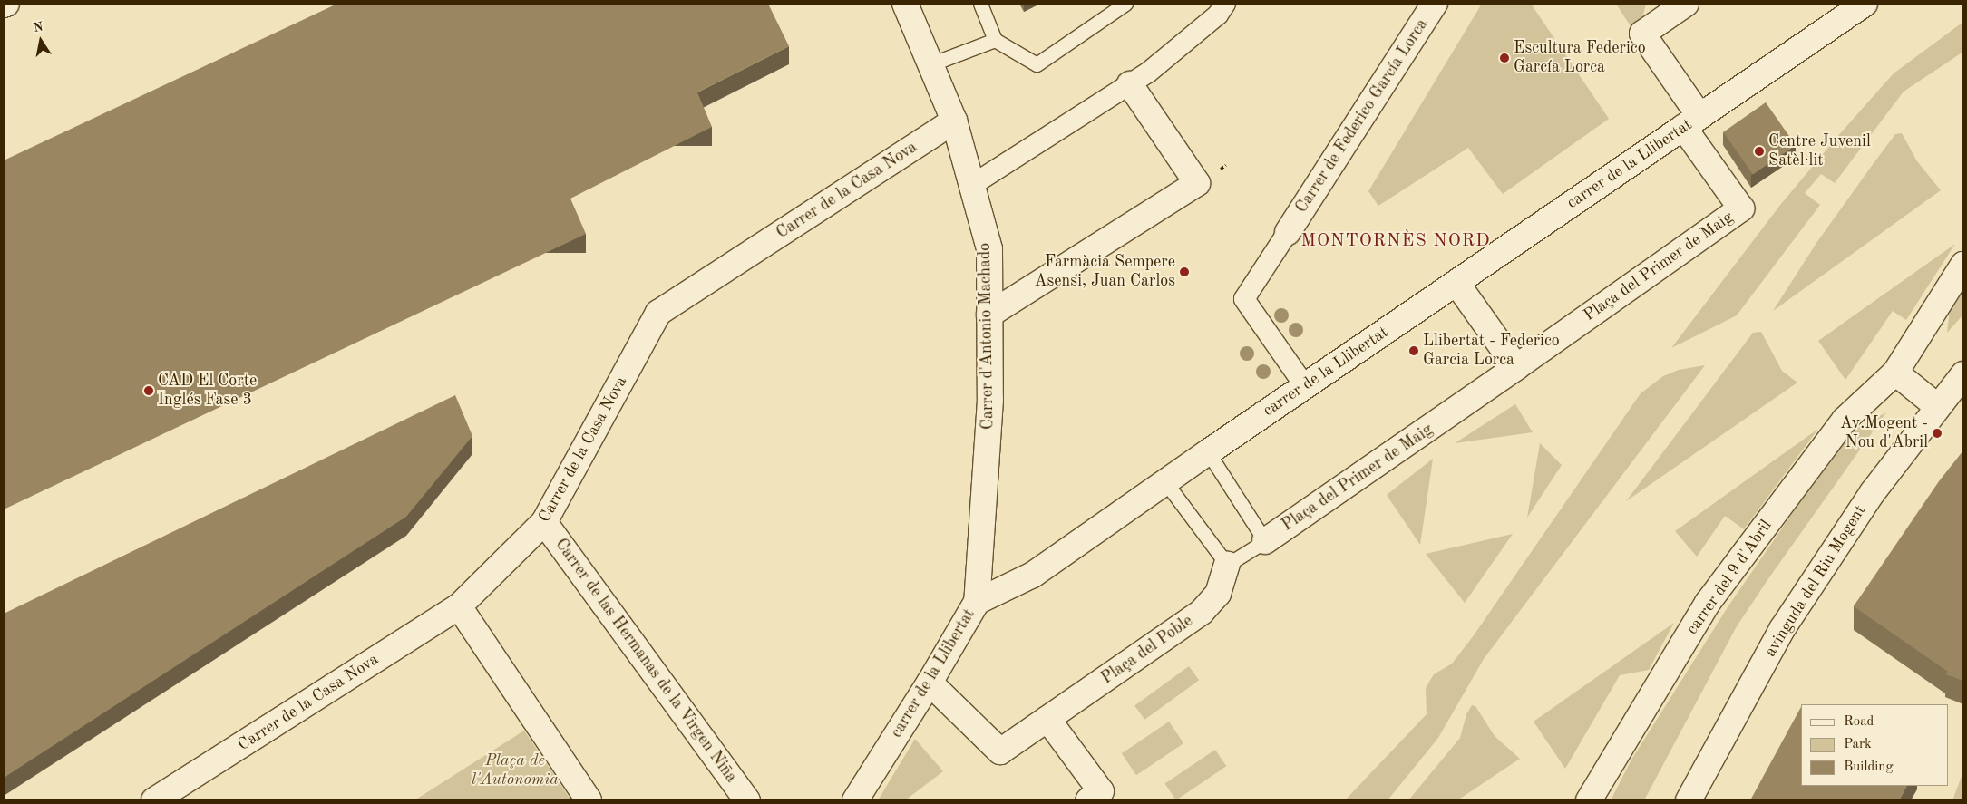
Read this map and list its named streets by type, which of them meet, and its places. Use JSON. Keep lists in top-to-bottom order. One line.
{"streets":{"street":["Carrer de Federico García Lorca","carrer de la Llibertat","Carrer de la Casa Nova","Plaça del Primer de Maig","Carrer d'Antonio Machado","carrer del 9 d'Abril","avinguda del Riu Mogent","Plaça del Poble","Carrer de las Hermanas de la Virgen Niña"]},"crossings":[["Carrer de Federico García Lorca","carrer de la Llibertat"],["carrer de la Llibertat","Plaça del Primer de Maig"],["carrer de la Llibertat","Carrer d'Antonio Machado"],["carrer de la Llibertat","Plaça del Poble"],["Carrer de la Casa Nova","Carrer d'Antonio Machado"],["Carrer de la Casa Nova","Carrer de las Hermanas de la Virgen Niña"]],"districts":["MONTORNÈS NORD"],"parks":["Plaça de l'Autonomia"],"places":["Escultura Federico García Lorca","Centre Juvenil Satèl·lit","Farmàcia Sempere Asensi, Juan Carlos","Llibertat - Federico Garcia Lorca","CAD El Corte Inglés Fase 3","Av.Mogent - Nou d'Abril"],"legend":["Road","Park","Building"],"north":"top"}
